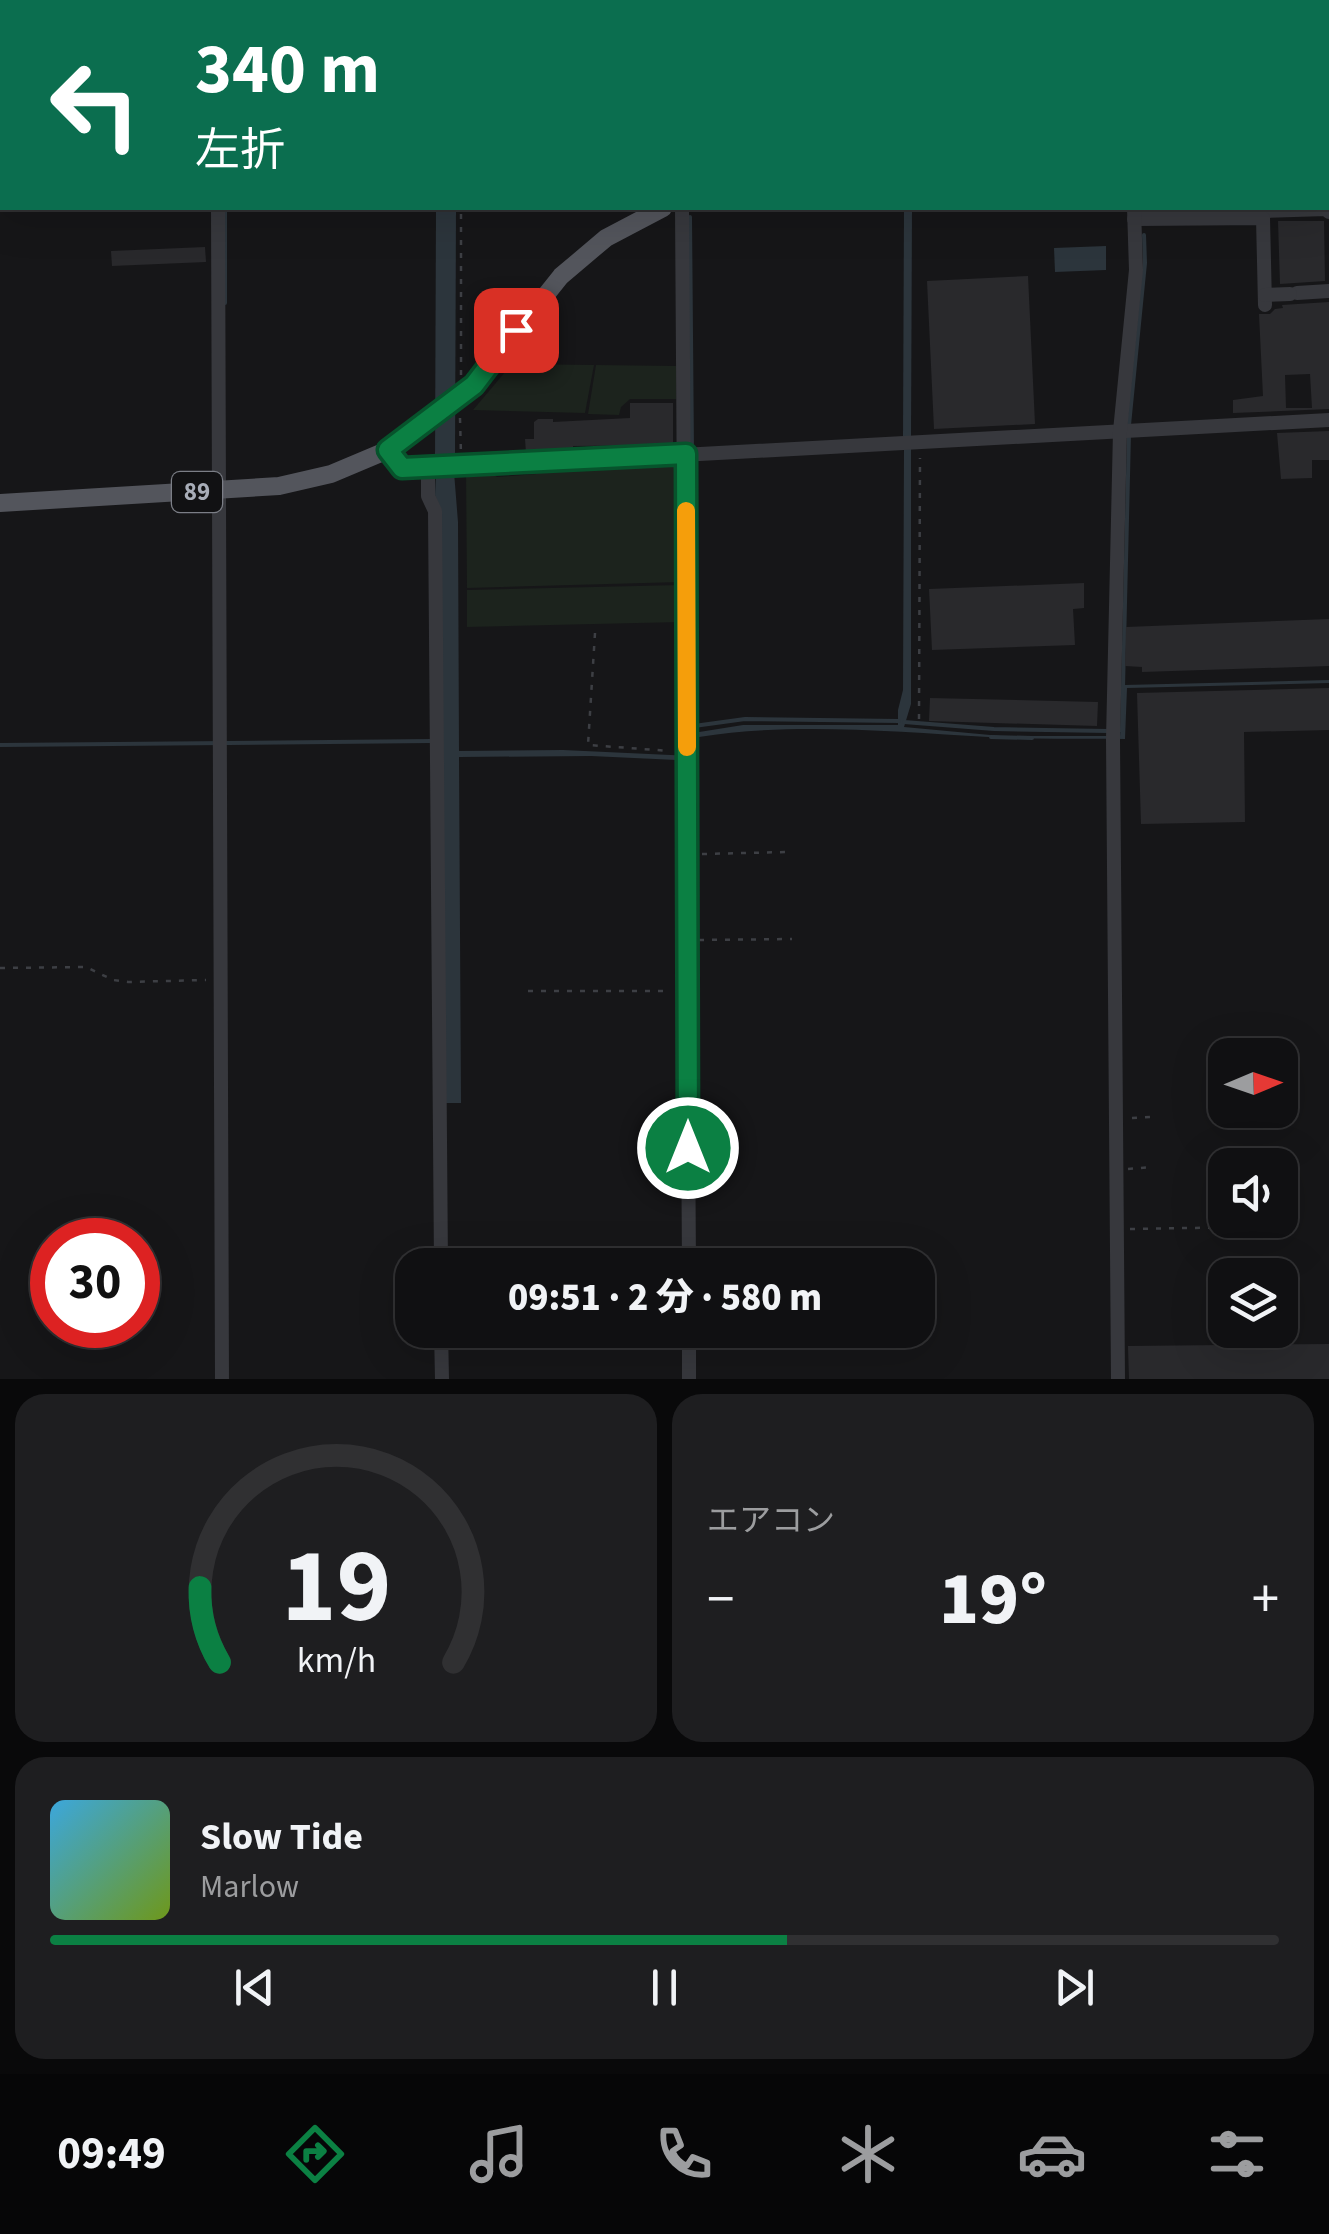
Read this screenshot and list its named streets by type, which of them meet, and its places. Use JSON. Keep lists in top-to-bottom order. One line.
{"streets":{"main road":["89"]},"north":"right","page":{"turn":["340 m","左折"],"limit":"30","trip":"09:51 · 2 分 · 580 m","tile":"エアコン","heat":["−","19°","+"],"song":["Slow Tide","Marlow"],"tabs":"09:49","gauge":["19","km/h"]}}
